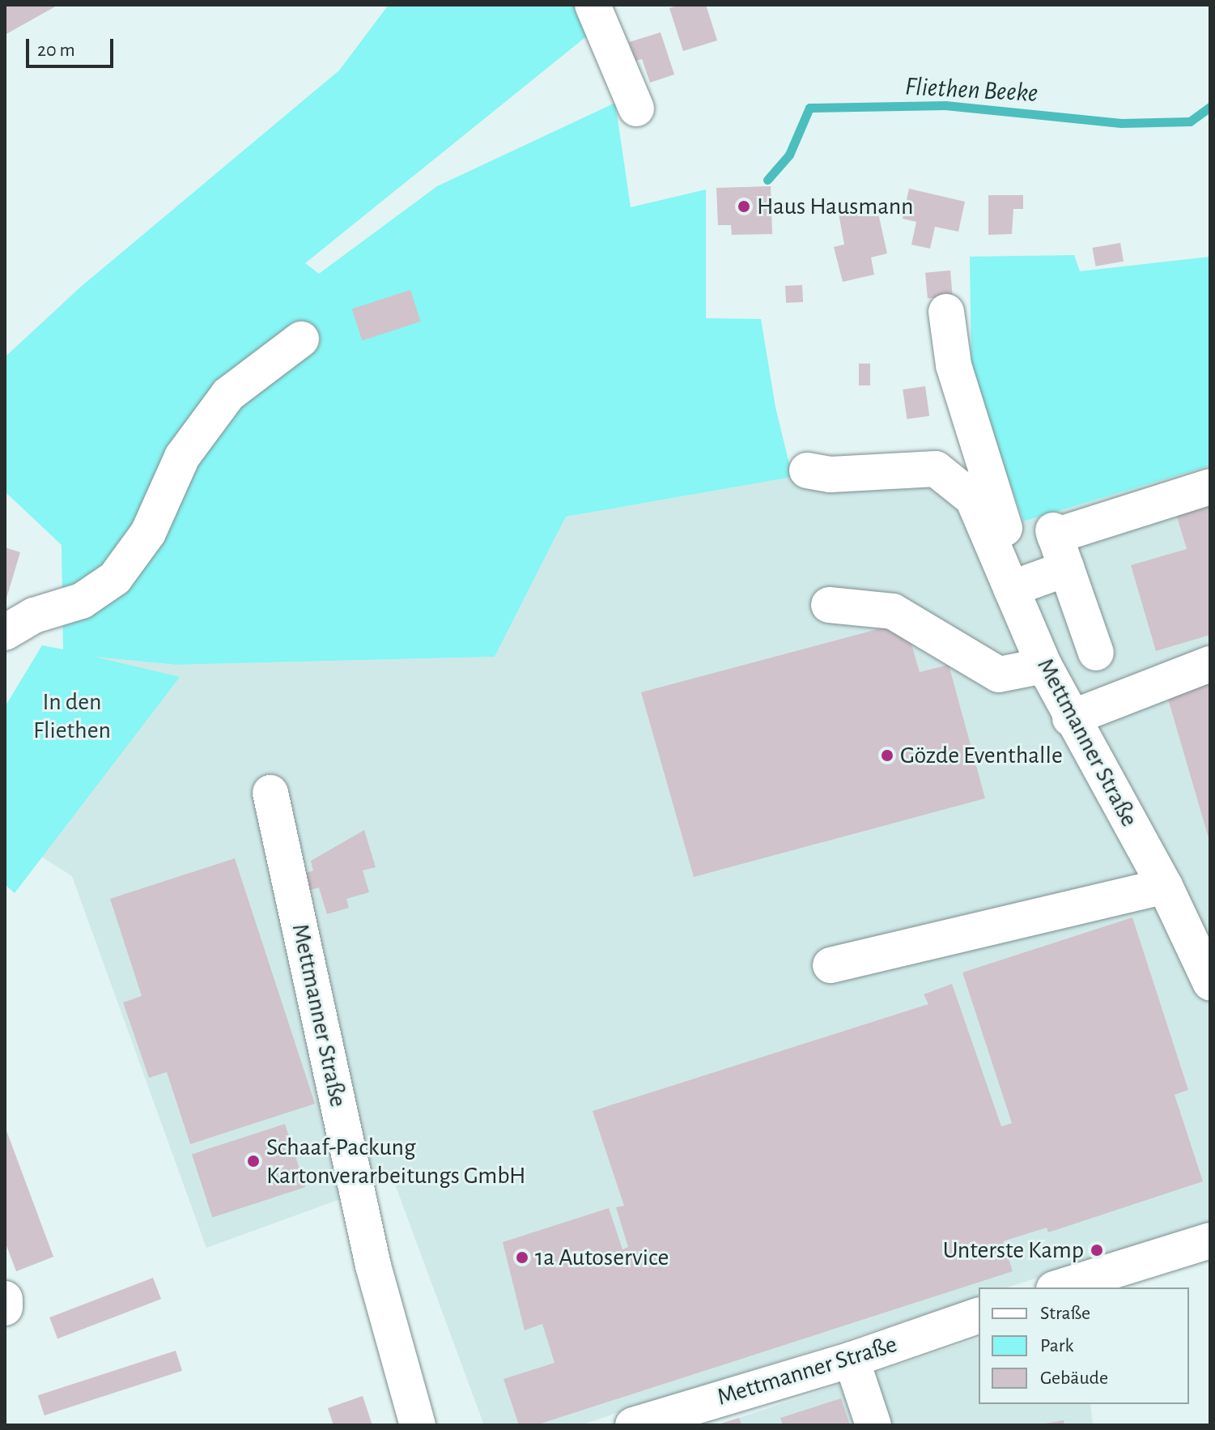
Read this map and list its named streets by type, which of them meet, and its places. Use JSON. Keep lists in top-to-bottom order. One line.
{"streets":{"street":["Mettmanner Straße"]},"water":["Fliethen Beeke"],"parks":["In den Fliethen"],"places":["Haus Hausmann","Gözde Eventhalle","Schaaf-Packung Kartonverarbeitungs GmbH","Unterste Kamp","1a Autoservice"],"legend":["Straße","Park","Gebäude"],"scale_bar":"20 m"}
